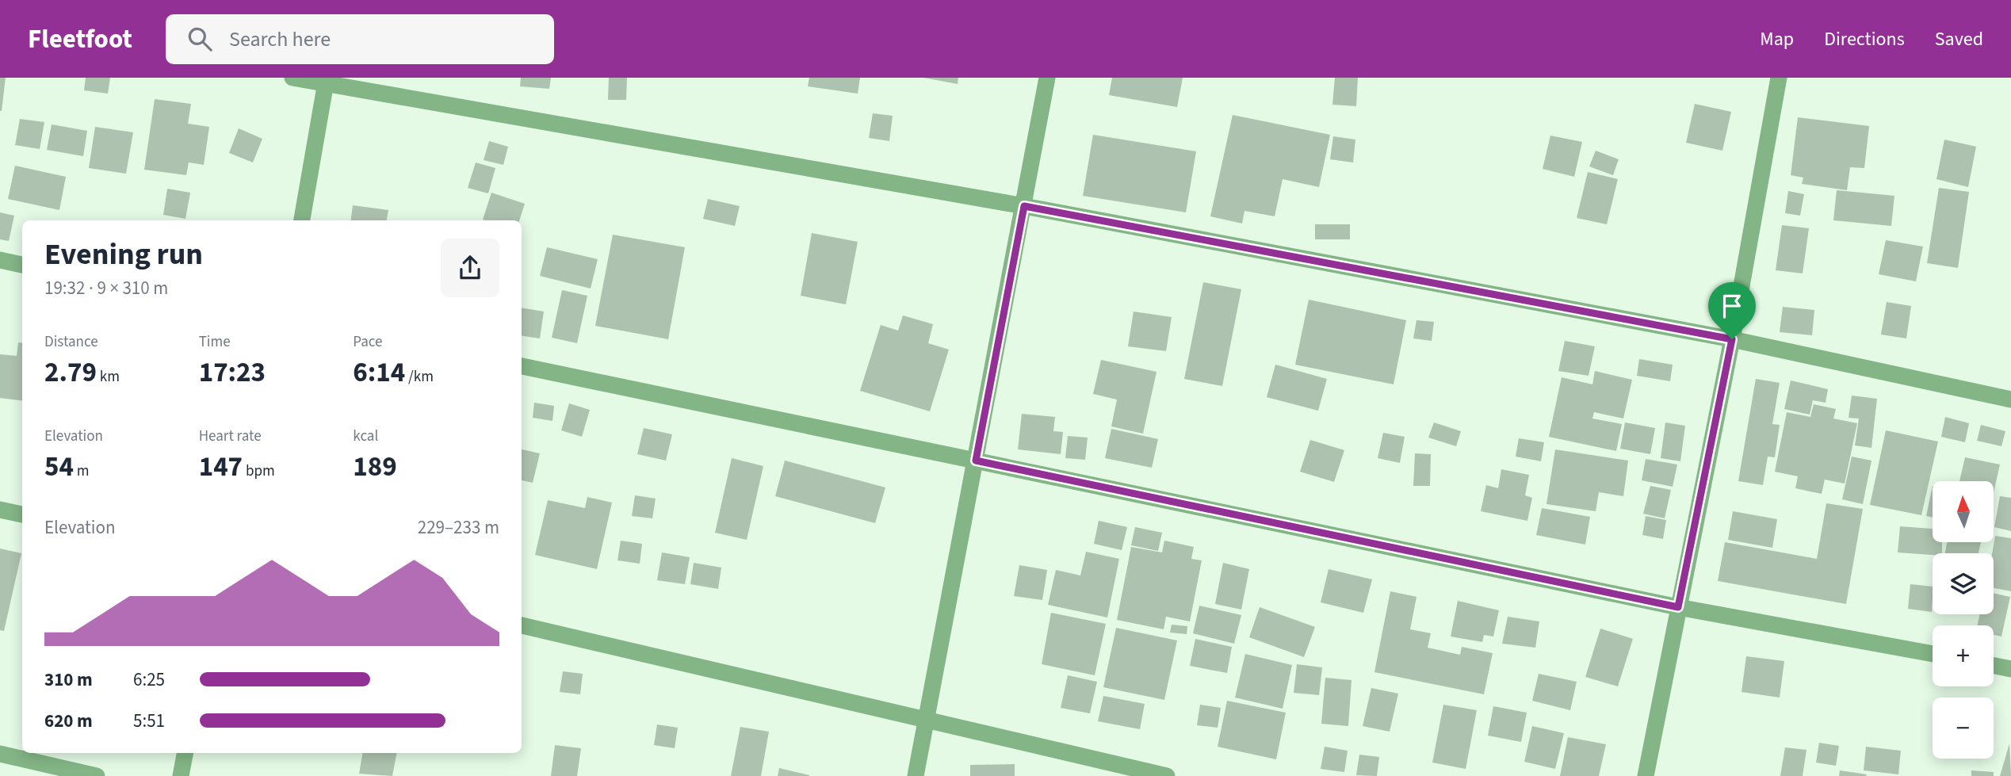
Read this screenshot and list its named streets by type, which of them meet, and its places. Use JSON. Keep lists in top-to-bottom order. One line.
{"north":"top","page":{"header":"Fleetfoot","search":"Search here","nav":["Map","Directions","Saved"],"heading":["Evening run","19:32 · 9 × 310 m"],"stats":[["Distance","2.79 km"],["Time","17:23"],["Pace","6:14 /km"],["Elevation","54 m"],["Heart rate","147 bpm"],["kcal","189"]],"map_buttons":["+","−"],"chart":["Elevation","229–233 m"],"list":[{"name":"310 m","note":"6:25"},{"name":"620 m","note":"5:51"}]}}
